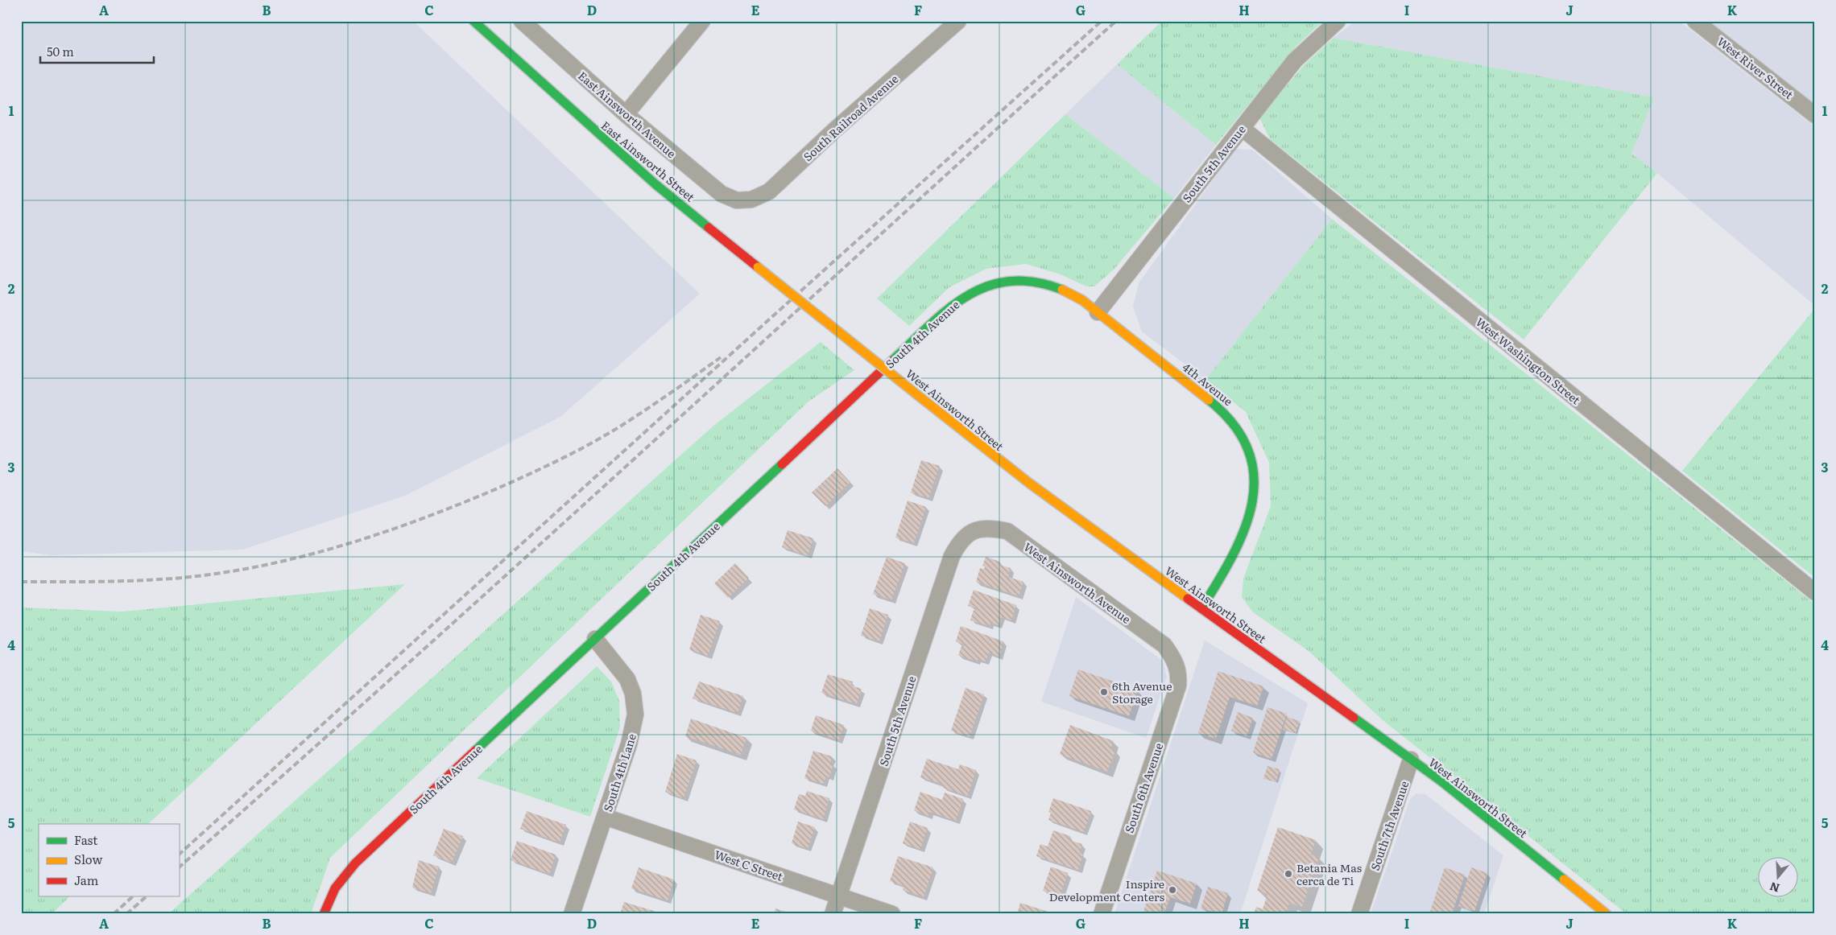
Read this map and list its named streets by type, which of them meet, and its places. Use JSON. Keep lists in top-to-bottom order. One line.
{"streets":{"main road":["East Ainsworth Street","South 4th Avenue","4th Avenue","West Ainsworth Street"],"street":["West River Street","East Ainsworth Avenue","South Railroad Avenue","South 5th Avenue","West Washington Street","West Ainsworth Avenue","South 4th Lane","South 6th Avenue","South 7th Avenue","West C Street"]},"crossings":[["East Ainsworth Avenue","South Railroad Avenue"],["East Ainsworth Street","West Ainsworth Street"],["South 5th Avenue","West Washington Street"],["South 5th Avenue","4th Avenue"],["South 5th Avenue","West Ainsworth Avenue"],["South 5th Avenue","West C Street"],["South 4th Avenue","4th Avenue"],["South 4th Avenue","South 4th Lane"],["4th Avenue","West Ainsworth Street"],["West Ainsworth Street","South 7th Avenue"],["West Ainsworth Avenue","South 6th Avenue"],["South 4th Lane","West C Street"]],"places":["6th Avenue Storage","Betania Mas cerca de Ti","Inspire Development Centers"],"legend":["Fast","Slow","Jam"],"scale_bar":"50 m","north":"bottom","grid":{"columns":["A","B","C","D","E","F","G","H","I","J","K"],"rows":["1","2","3","4","5"]}}
